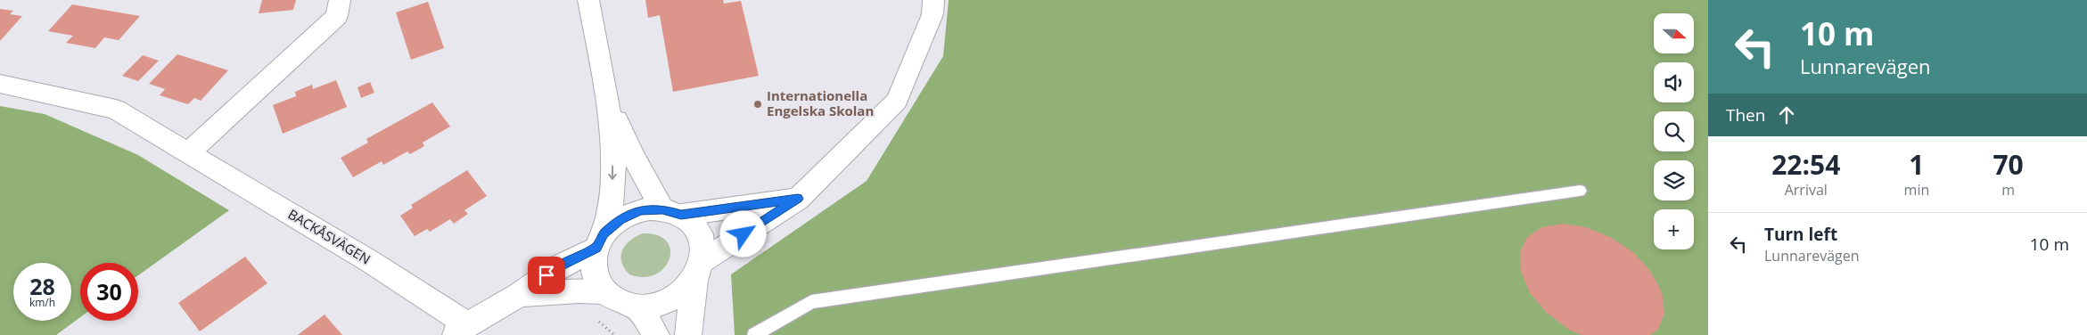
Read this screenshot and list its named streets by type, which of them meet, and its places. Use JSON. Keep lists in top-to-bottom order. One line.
{"streets":{"street":["BACKÅSVÄGEN"]},"places":["Internationella Engelska Skolan"],"north":"right","page":{"turn":["10 m","Lunnarevägen"],"map_buttons":"+","then":"Then","eta":["22:54","Arrival","1","min","70","m"],"list":[{"name":"Turn left","note":"Lunnarevägen","value":"10 m"}],"speed":"28 km/h","limit":"30"}}
